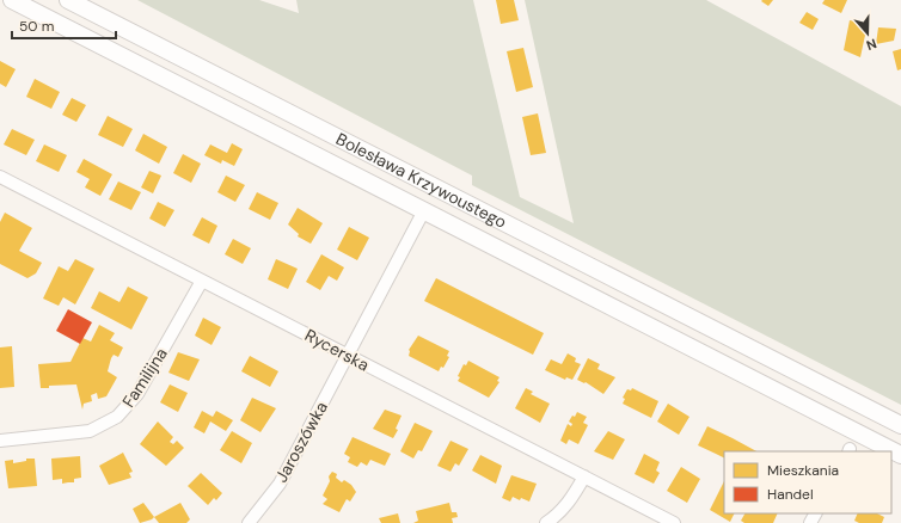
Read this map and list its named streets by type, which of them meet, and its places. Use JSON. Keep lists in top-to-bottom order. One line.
{"streets":{"main road":["Bolesława Krzywoustego"],"street":["Rycerska","Familijna","Jaroszówka"]},"crossings":[["Bolesława Krzywoustego","Jaroszówka"],["Rycerska","Familijna"],["Rycerska","Jaroszówka"]],"legend":["Mieszkania","Handel"],"scale_bar":"50 m","north":"bottom"}
